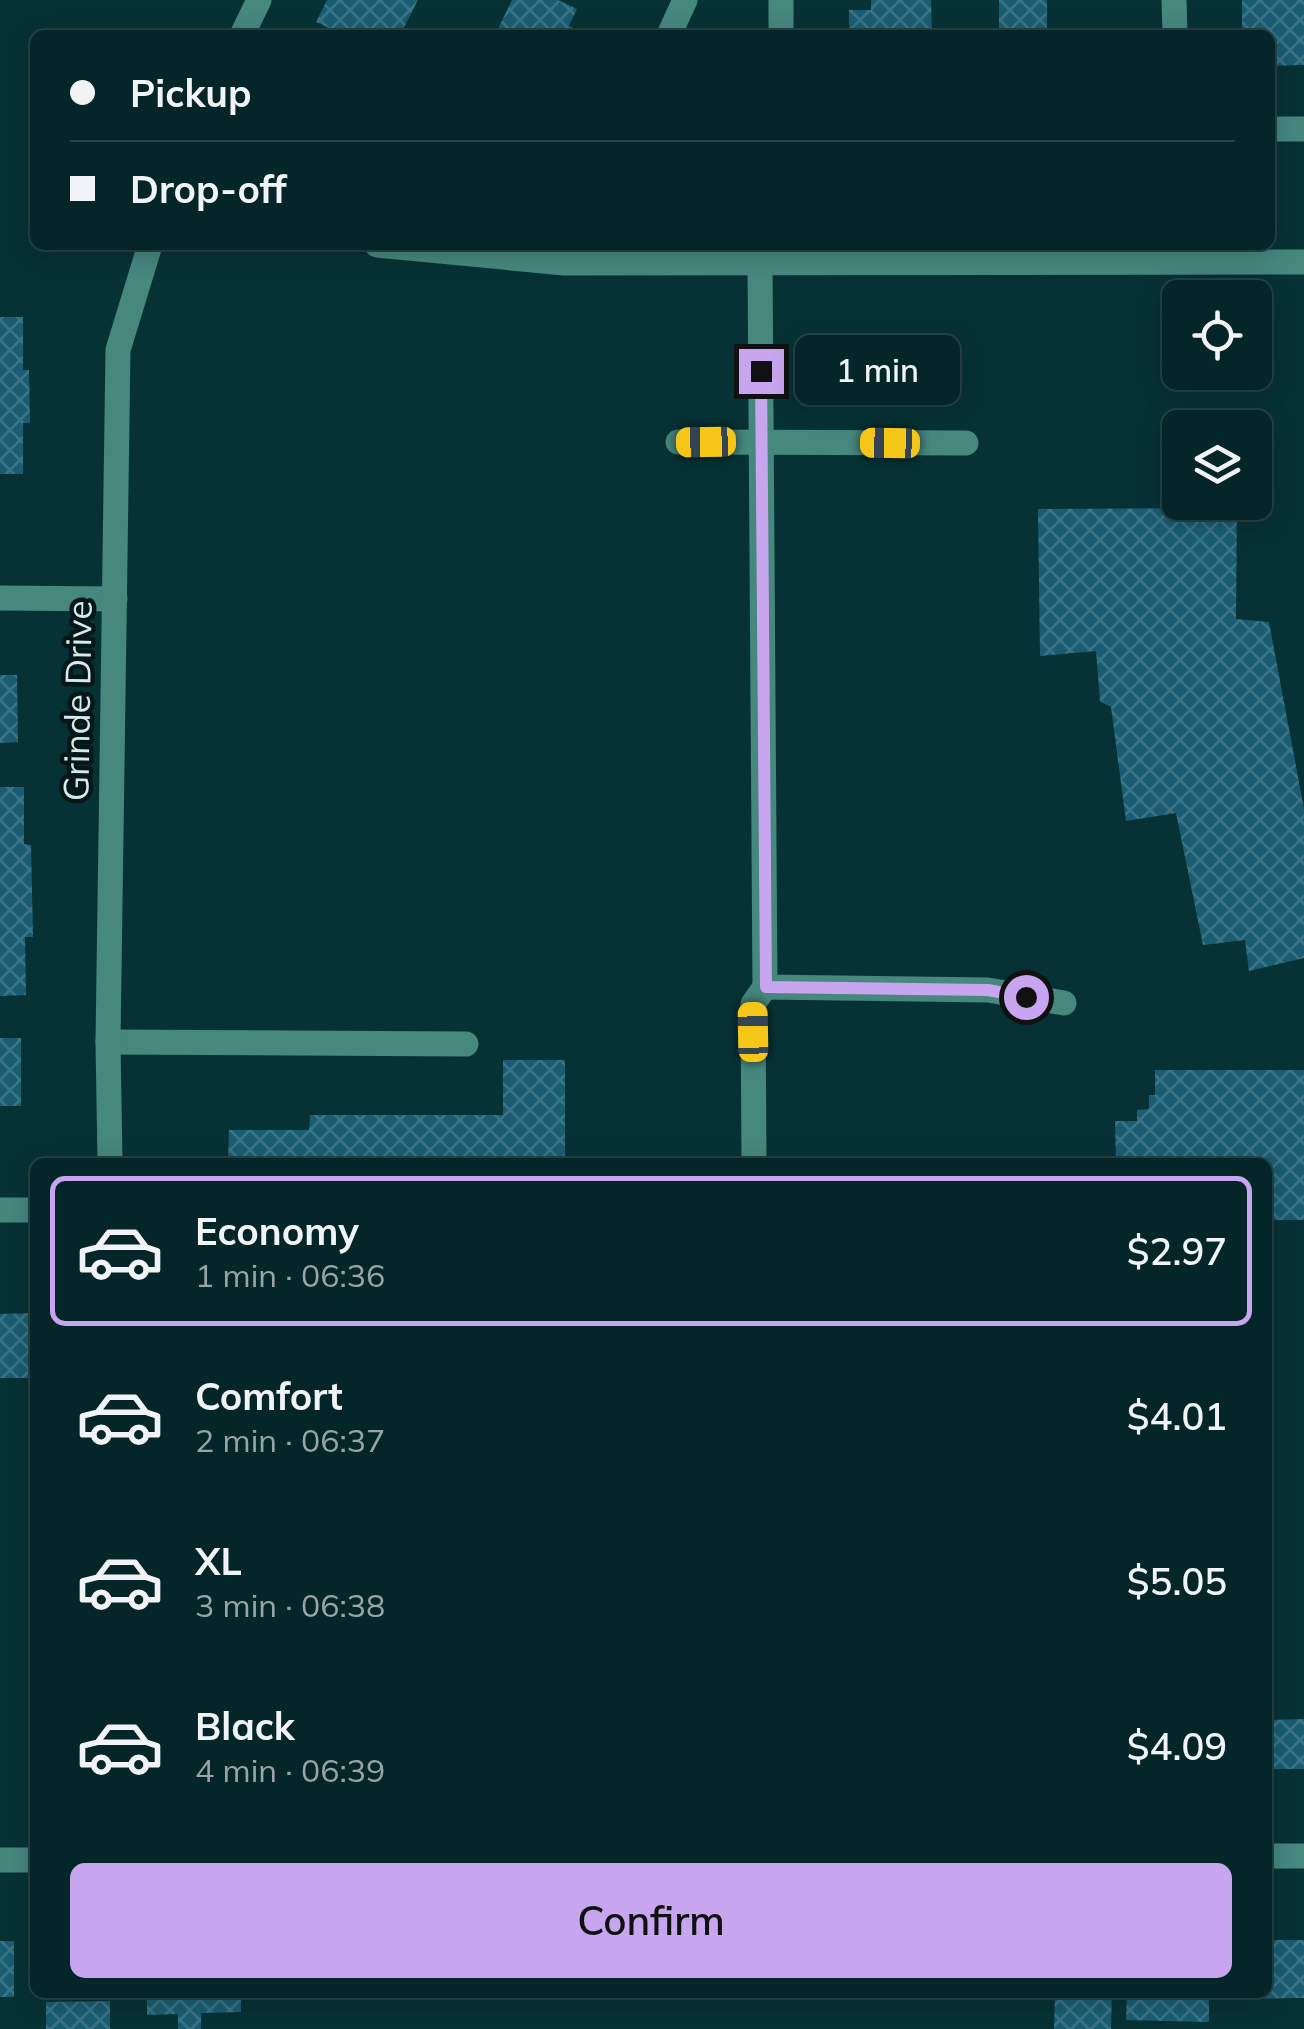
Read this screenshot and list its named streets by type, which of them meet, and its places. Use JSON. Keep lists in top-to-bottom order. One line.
{"streets":{"street":["Grinde Drive"]},"page":{"banner":["Pickup","Drop-off"],"bubble":"1 min","list":[{"name":"Economy","note":"1 min · 06:36","value":"$2.97"},{"name":"Comfort","note":"2 min · 06:37","value":"$4.01"},{"name":"XL","note":"3 min · 06:38","value":"$5.05"},{"name":"Black","note":"4 min · 06:39","value":"$4.09"}],"buttons":"Confirm"}}
